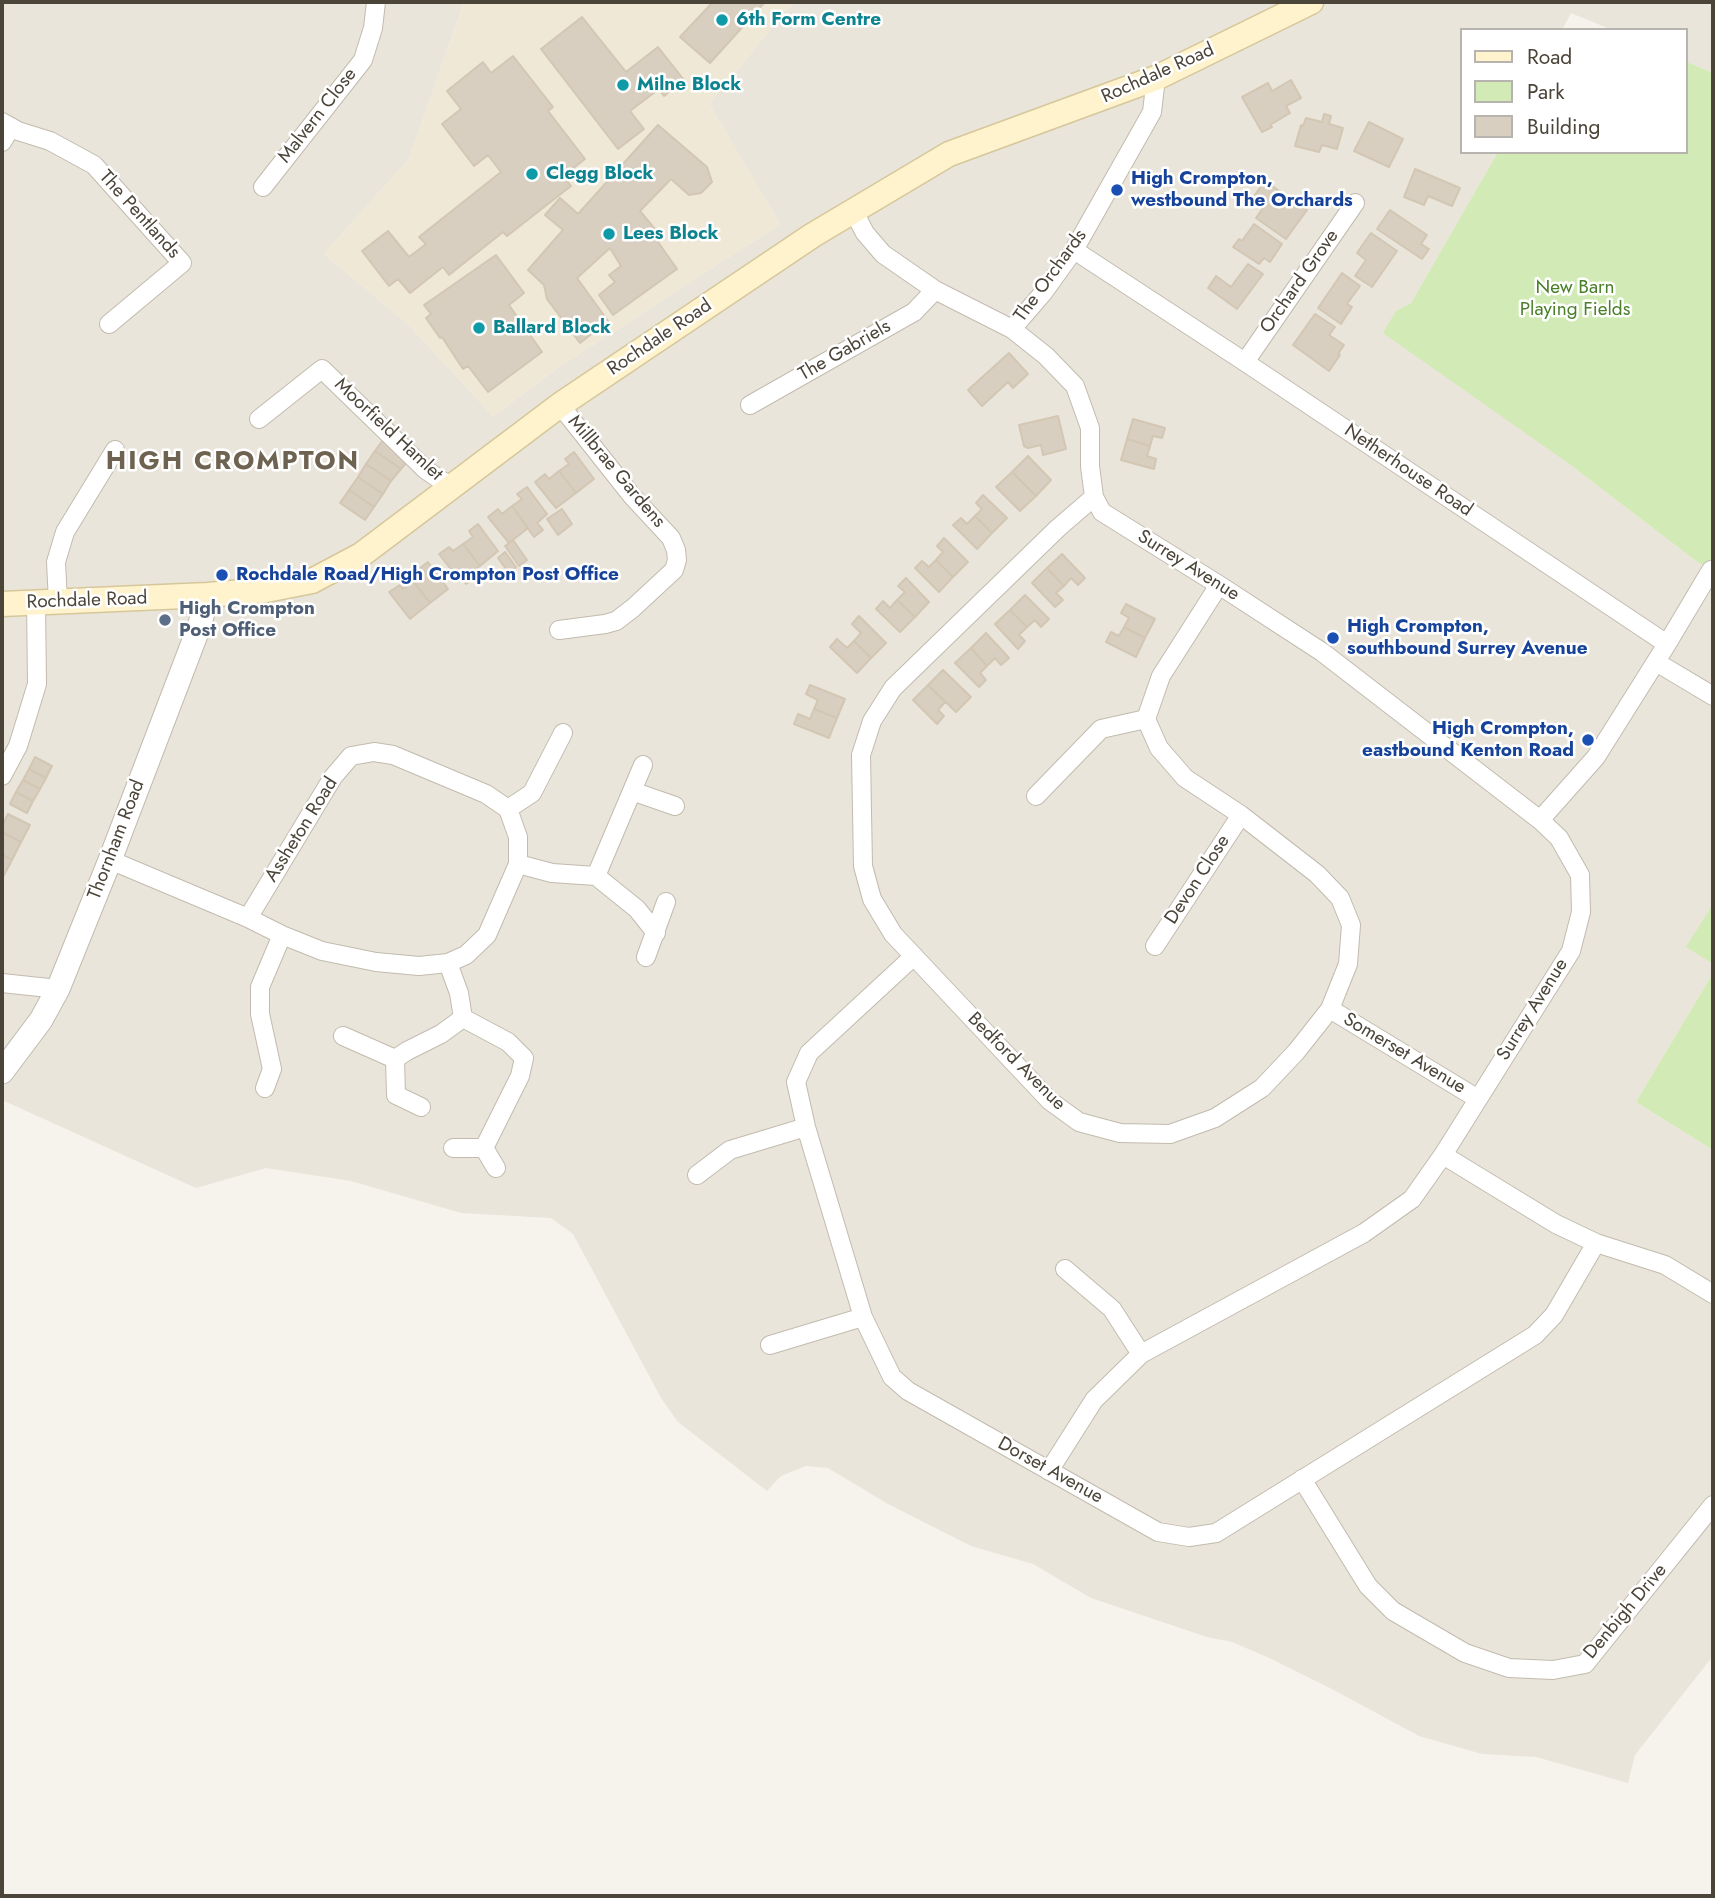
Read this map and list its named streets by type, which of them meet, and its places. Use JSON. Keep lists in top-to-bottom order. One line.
{"streets":{"main road":["Rochdale Road"],"street":["Malvern Close","The Pentlands","The Orchards","Orchard Grove","The Gabriels","Moorfield Hamlet","Netherhouse Road","Millbrae Gardens","Surrey Avenue","Assheton Road","Thornham Road","Devon Close","Somerset Avenue","Bedford Avenue","Dorset Avenue","Denbigh Drive"]},"crossings":[["Rochdale Road","The Orchards"],["Rochdale Road","Moorfield Hamlet"],["Rochdale Road","Millbrae Gardens"],["Rochdale Road","Thornham Road"],["The Orchards","The Gabriels"],["The Orchards","Netherhouse Road"],["Orchard Grove","Netherhouse Road"],["Surrey Avenue","Somerset Avenue"],["Surrey Avenue","Bedford Avenue"],["Surrey Avenue","Dorset Avenue"],["Devon Close","Bedford Avenue"],["Somerset Avenue","Bedford Avenue"],["Bedford Avenue","Dorset Avenue"],["Dorset Avenue","Denbigh Drive"]],"districts":["HIGH CROMPTON"],"parks":["New Barn Playing Fields"],"places":["6th Form Centre","Milne Block","Clegg Block","High Crompton, westbound The Orchards","Lees Block","Ballard Block","Rochdale Road/High Crompton Post Office","High Crompton Post Office","High Crompton, southbound Surrey Avenue","High Crompton, eastbound Kenton Road"],"legend":["Road","Park","Building"]}
